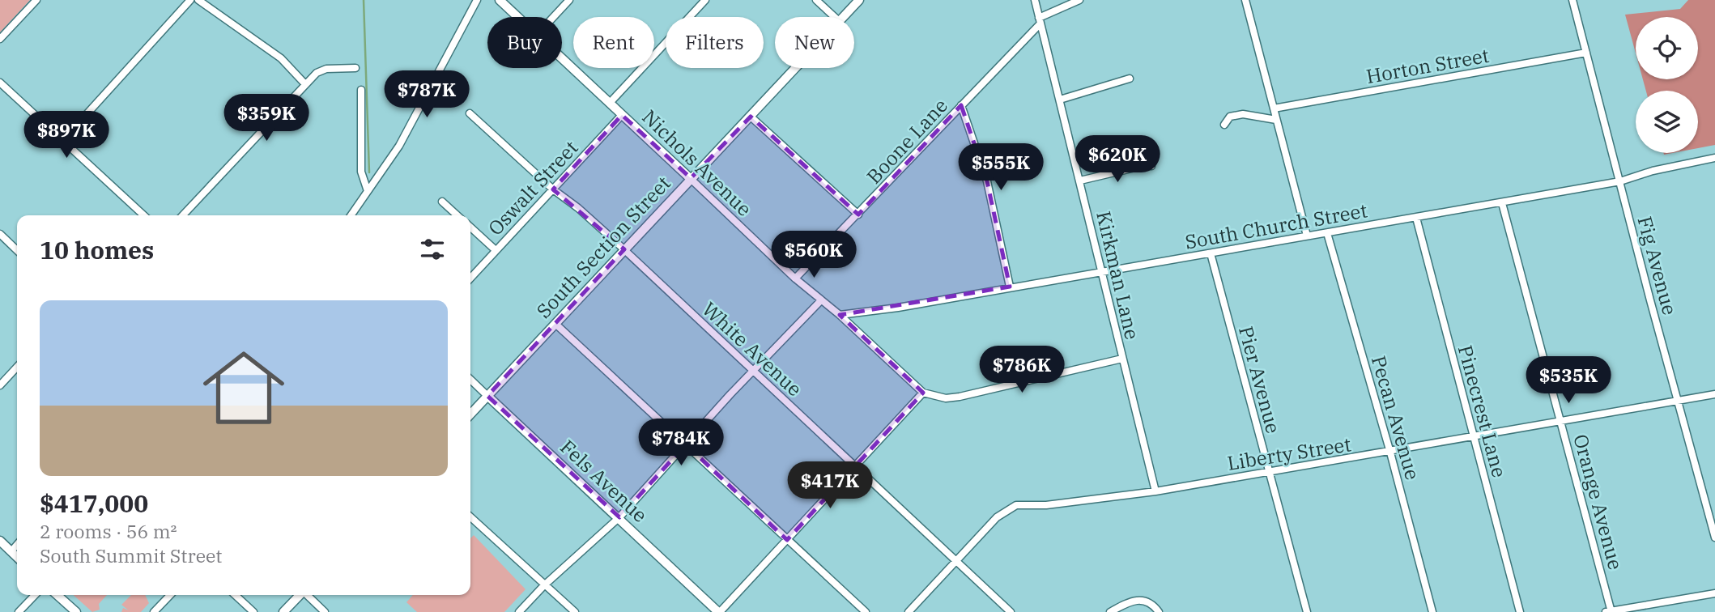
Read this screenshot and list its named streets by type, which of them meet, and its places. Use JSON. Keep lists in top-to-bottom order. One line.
{"streets":{"street":["Horton Street","Boone Lane","Nichols Avenue","Oswalt Street","South Church Street","South Section Street","Fig Avenue","Kirkman Lane","White Avenue","Pier Avenue","Pinecrest Lane","Pecan Avenue","Liberty Street","Fels Avenue","Orange Avenue"]},"crossings":[["Horton Street","Fig Avenue"],["Boone Lane","Nichols Avenue"],["Boone Lane","Kirkman Lane"],["Nichols Avenue","Oswalt Street"],["Nichols Avenue","South Church Street"],["Nichols Avenue","South Section Street"],["Oswalt Street","White Avenue"],["South Church Street","Fig Avenue"],["South Church Street","Kirkman Lane"],["South Church Street","Pier Avenue"],["South Church Street","Pinecrest Lane"],["South Church Street","Pecan Avenue"],["South Church Street","Orange Avenue"],["South Section Street","White Avenue"],["South Section Street","Fels Avenue"],["Fig Avenue","Liberty Street"],["Kirkman Lane","Liberty Street"],["White Avenue","Liberty Street"],["Pier Avenue","Liberty Street"],["Pinecrest Lane","Liberty Street"],["Pecan Avenue","Liberty Street"],["Liberty Street","Orange Avenue"]],"page":{"chip":["Buy","Rent","Filters","New"],"price":["$787K","$359K","$897K","$620K","$555K","$560K","$786K","$535K","$784K","$417K"],"heading":"10 homes","list":[{"name":"$417,000","note":"2 rooms · 56 m² · South Summit Street"}]}}
